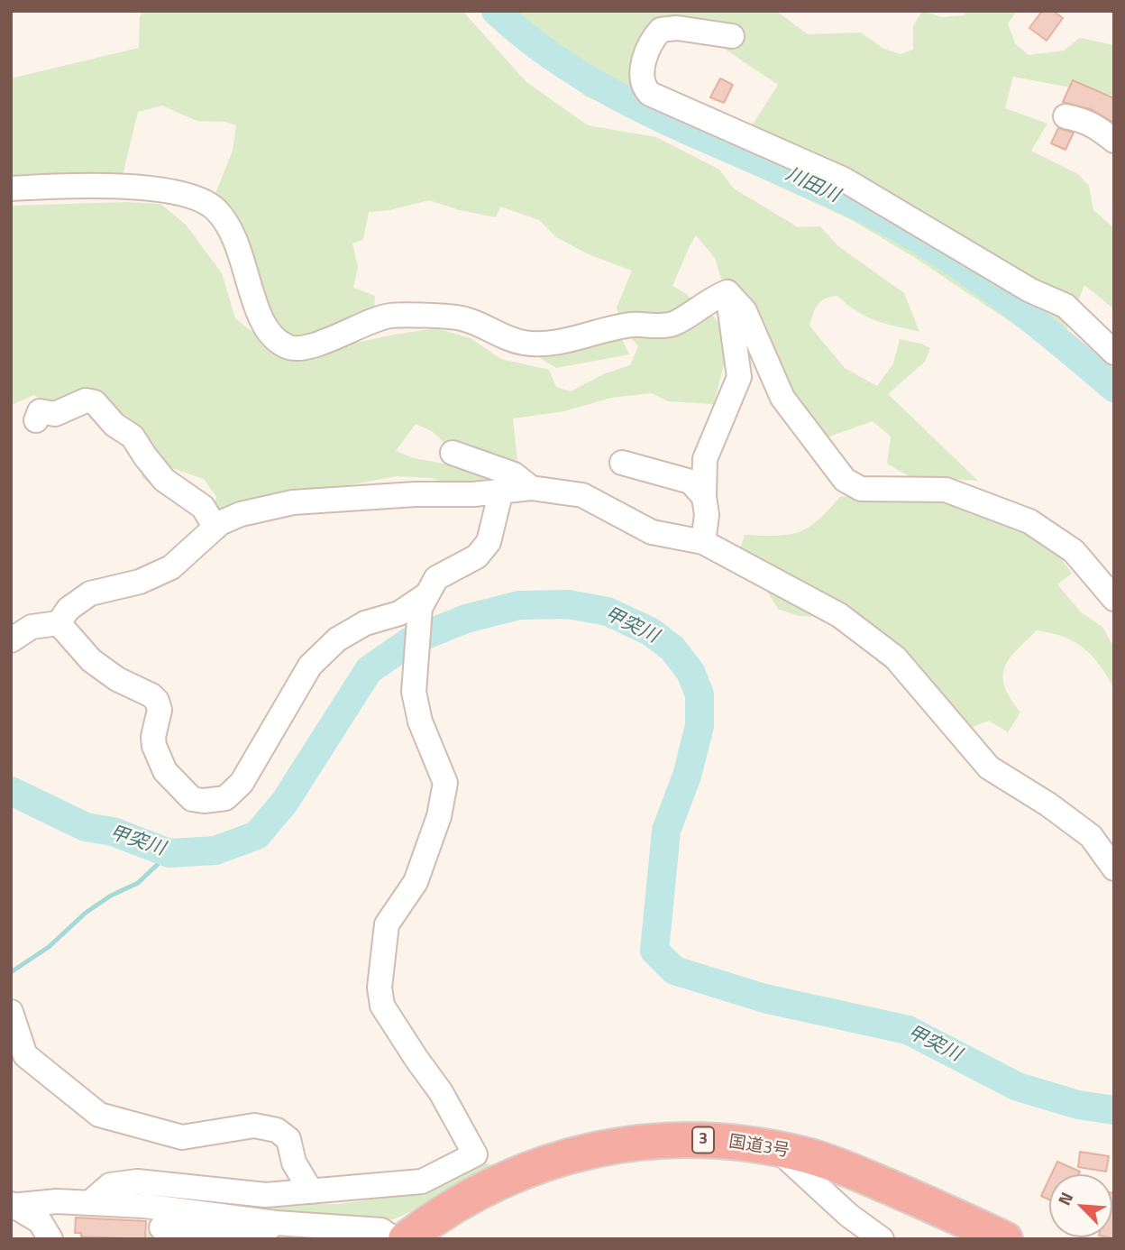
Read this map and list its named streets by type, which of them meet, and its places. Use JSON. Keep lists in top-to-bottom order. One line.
{"streets":{"highway":["3","国道3号"]},"water":["川田川","甲突川"],"north":"top left"}
